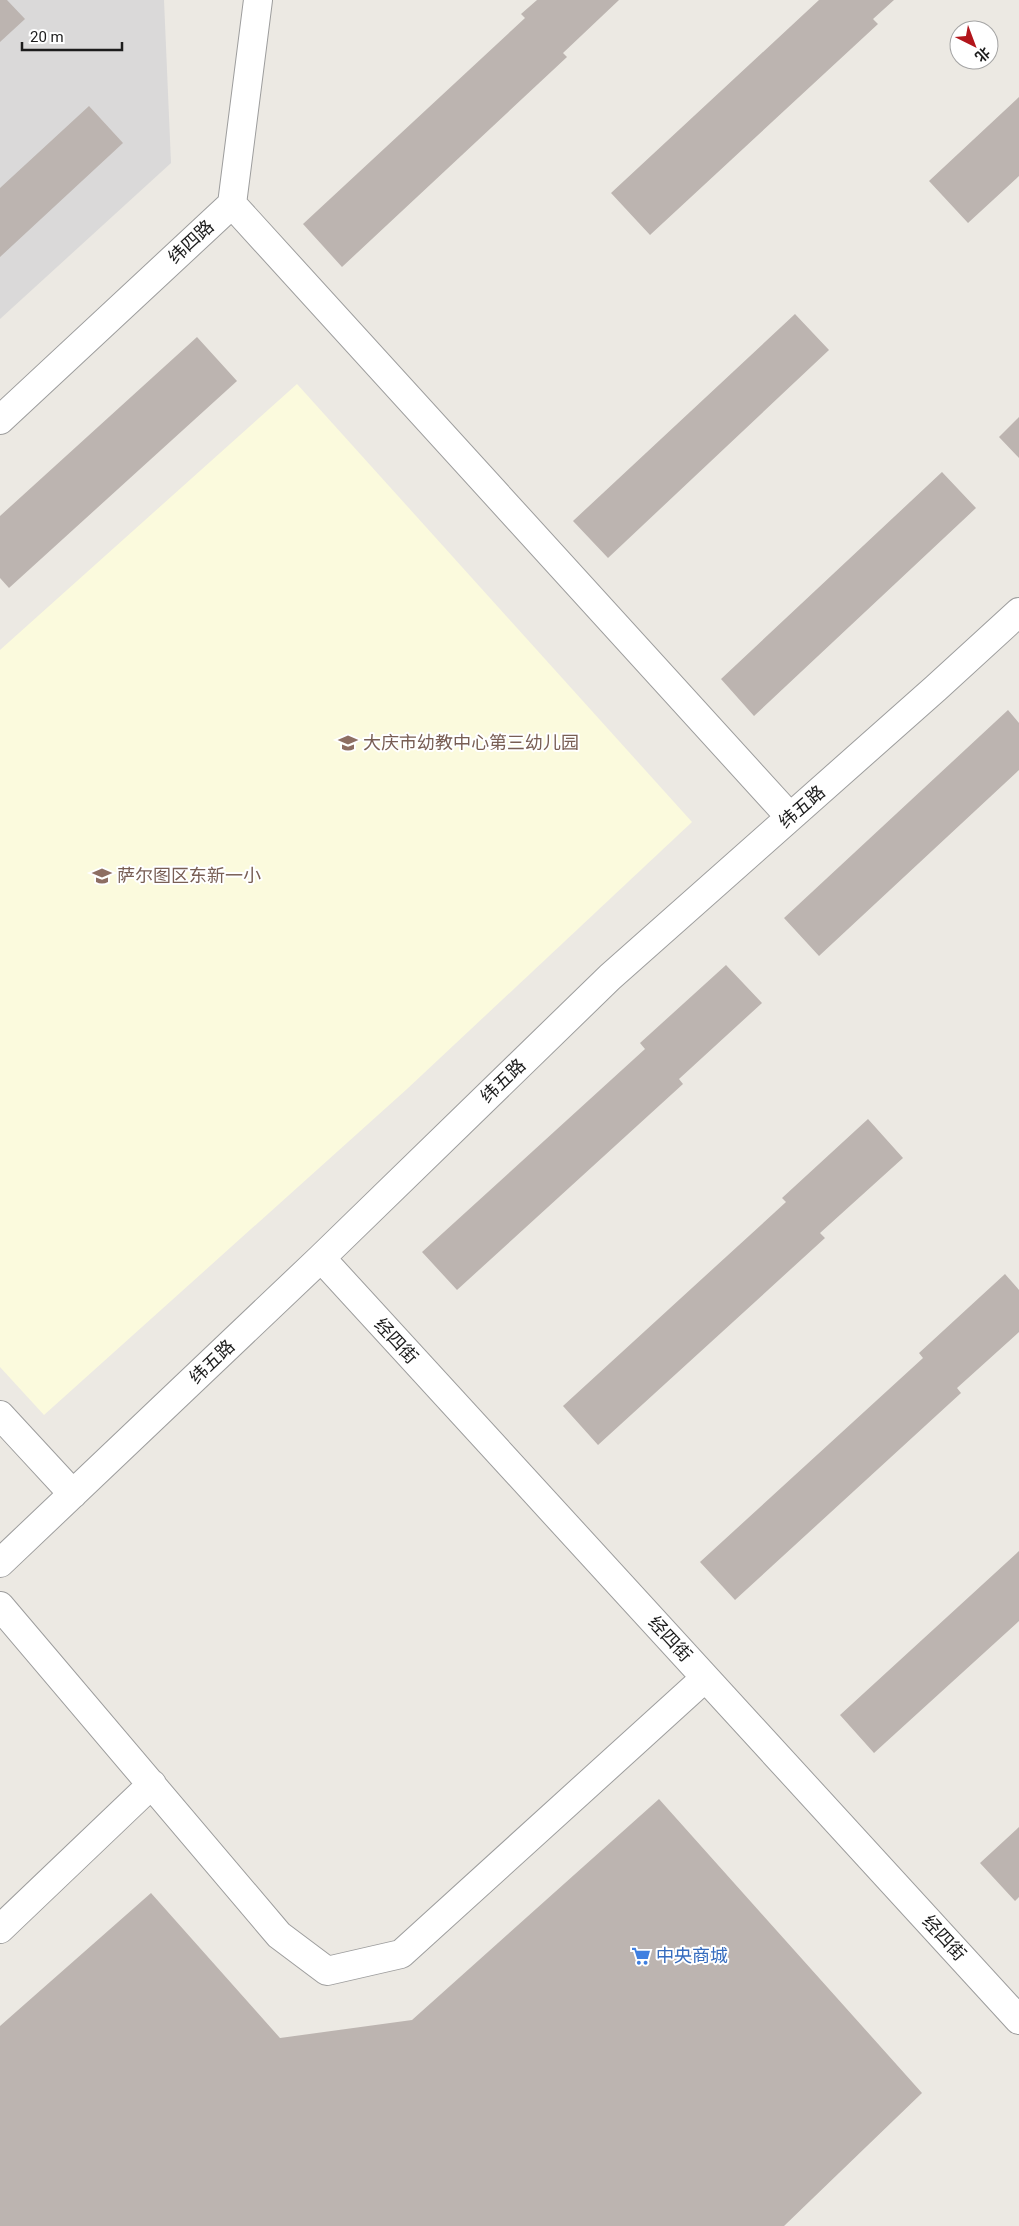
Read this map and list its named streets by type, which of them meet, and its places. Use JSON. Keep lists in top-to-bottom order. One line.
{"streets":{"street":["纬四路","纬五路","经四街"]},"crossings":[["纬五路","经四街"]],"places":{"school or university":["大庆市幼教中心第三幼儿园","萨尔图区东新一小"],"supermarket":["中央商城"]},"scale_bar":"20 m","north":"bottom right"}
